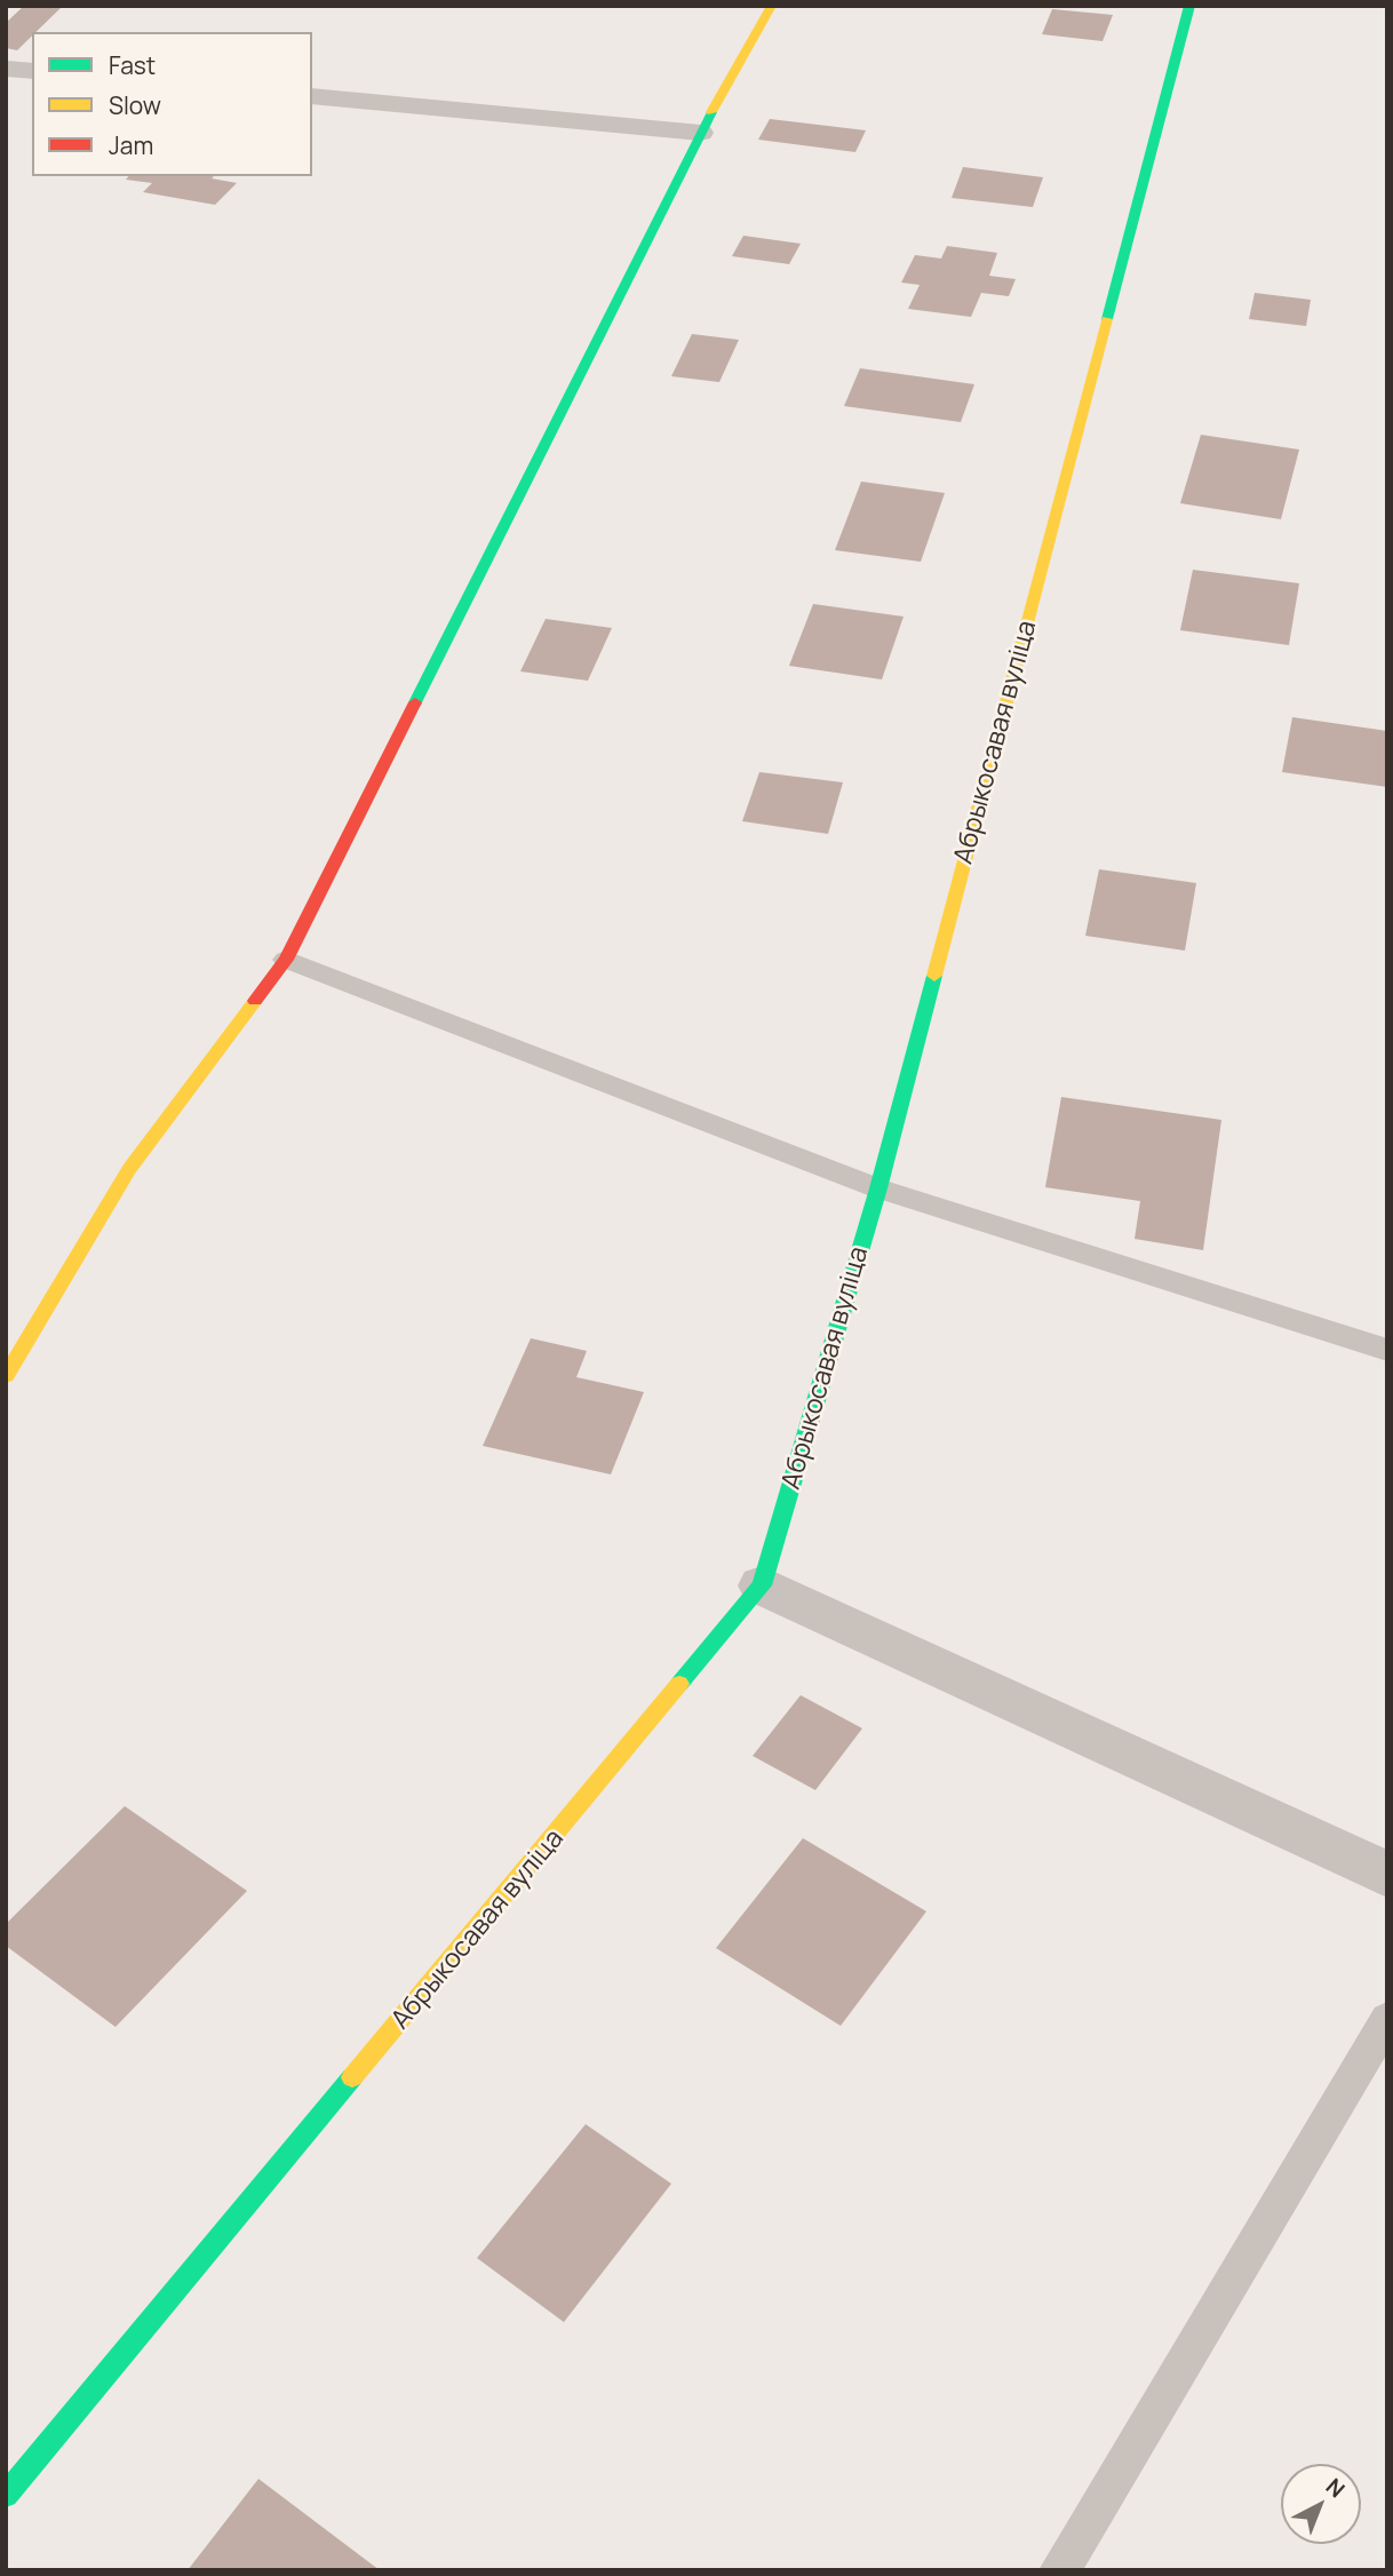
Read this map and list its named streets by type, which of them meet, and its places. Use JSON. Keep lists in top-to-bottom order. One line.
{"streets":{"street":["Абрыкосавая вуліца"]},"legend":["Fast","Slow","Jam"],"north":"top right"}
